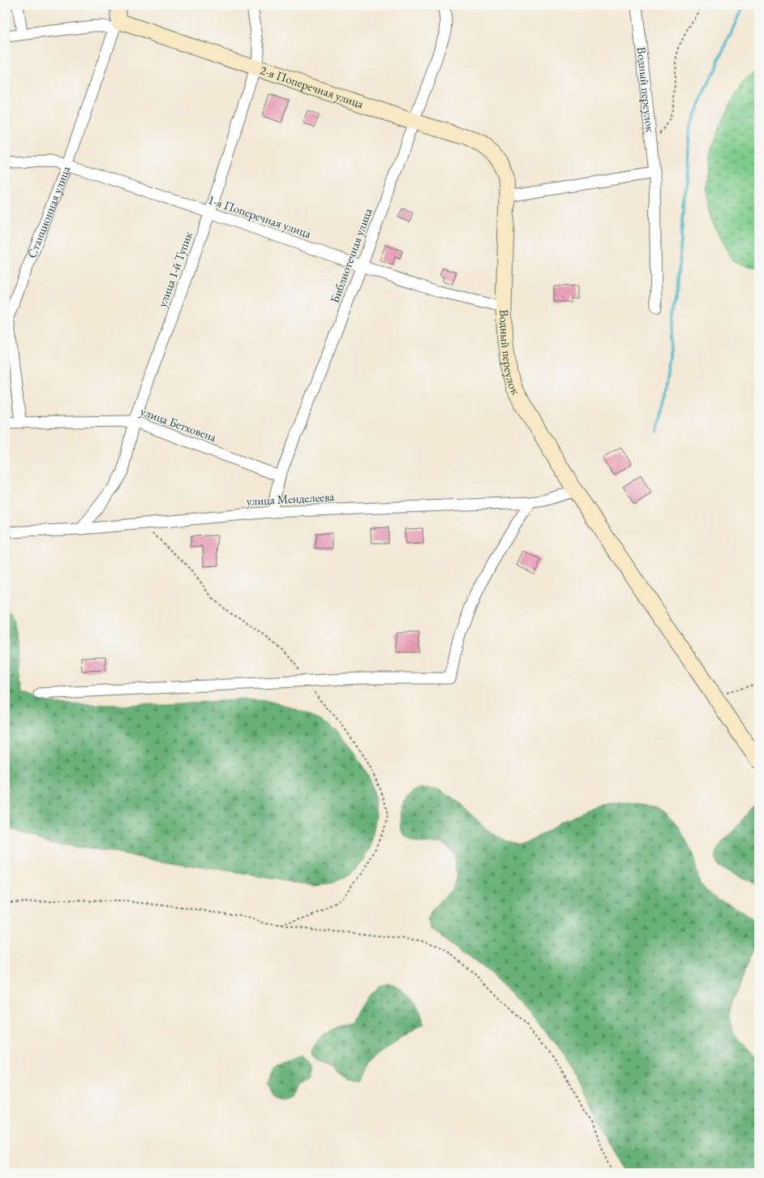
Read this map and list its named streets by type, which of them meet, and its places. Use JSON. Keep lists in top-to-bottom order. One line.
{"streets":{"street":["2-я Поперечная улица","Водный переулок","Станционная улица","1-я Поперечная улица","Библиотечная улица","улица 1-й Тупик","улица Бетховена","улица Менделеева"]},"crossings":[["2-я Поперечная улица","Водный переулок"],["2-я Поперечная улица","Станционная улица"],["2-я Поперечная улица","Библиотечная улица"],["2-я Поперечная улица","улица 1-й Тупик"],["Водный переулок","1-я Поперечная улица"],["Водный переулок","улица Менделеева"],["Станционная улица","1-я Поперечная улица"],["Станционная улица","улица Бетховена"],["1-я Поперечная улица","Библиотечная улица"],["1-я Поперечная улица","улица 1-й Тупик"],["Библиотечная улица","улица Бетховена"],["Библиотечная улица","улица Менделеева"],["улица 1-й Тупик","улица Бетховена"],["улица 1-й Тупик","улица Менделеева"]]}
